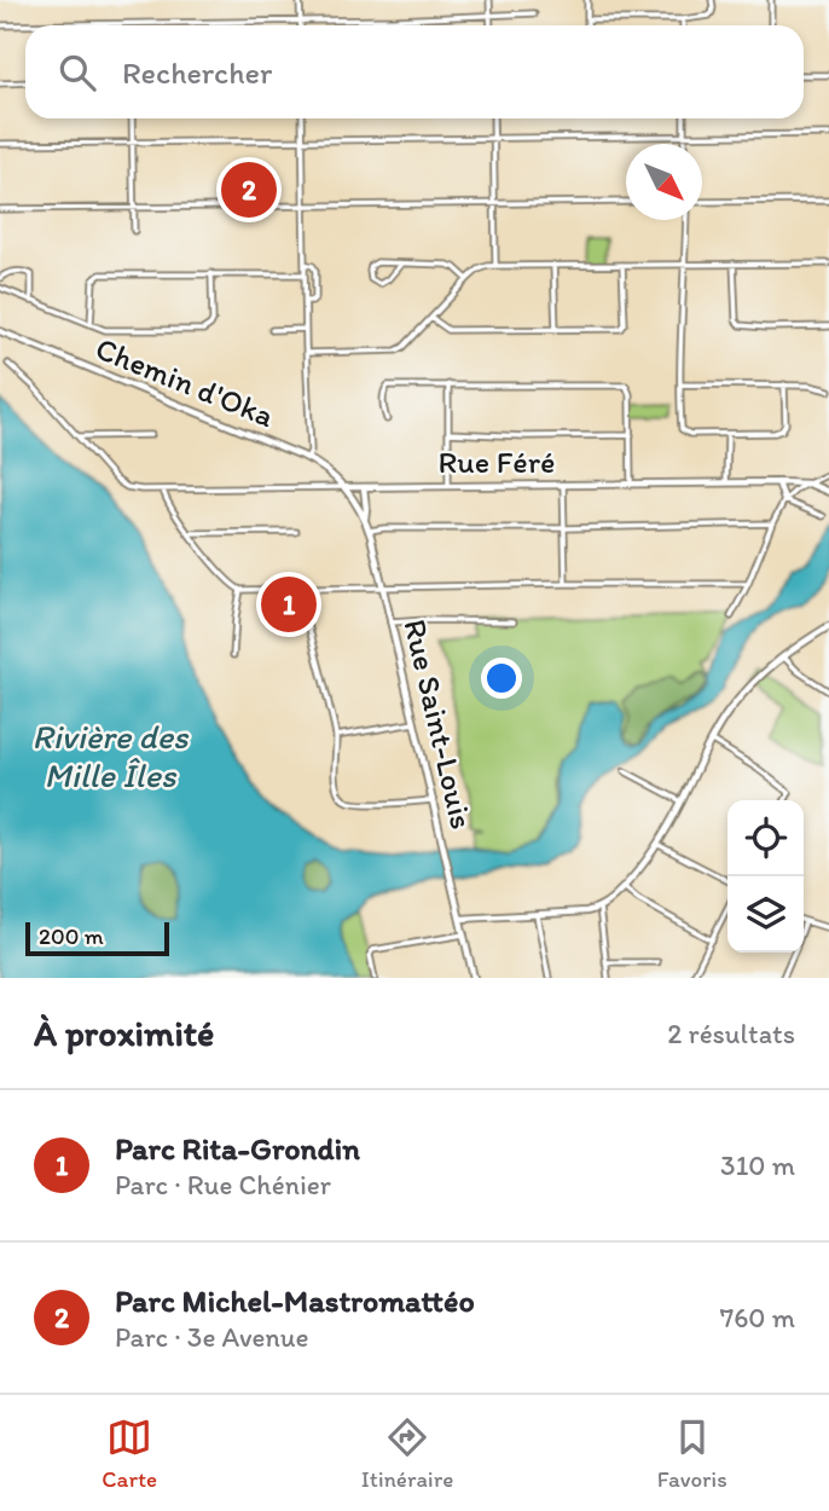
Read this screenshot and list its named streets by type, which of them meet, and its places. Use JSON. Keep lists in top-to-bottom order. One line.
{"streets":{"street":["Chemin d'Oka","Rue Féré","Rue Saint-Louis"]},"crossings":[["Chemin d'Oka","Rue Féré"],["Chemin d'Oka","Rue Saint-Louis"],["Rue Féré","Rue Saint-Louis"]],"water":["Rivière des Mille Îles"],"scale_bar":"200 m","north":"bottom right","page":{"search":"Rechercher","pins":["2","1"],"scale":"200 m","heading":["À proximité","2 résultats"],"list":[{"mark":"1","name":"Parc Rita-Grondin","note":"Parc · Rue Chénier","value":"310 m"},{"mark":"2","name":"Parc Michel-Mastromattéo","note":"Parc · 3e Avenue","value":"760 m"}],"nav":["Carte","Itinéraire","Favoris"]}}
